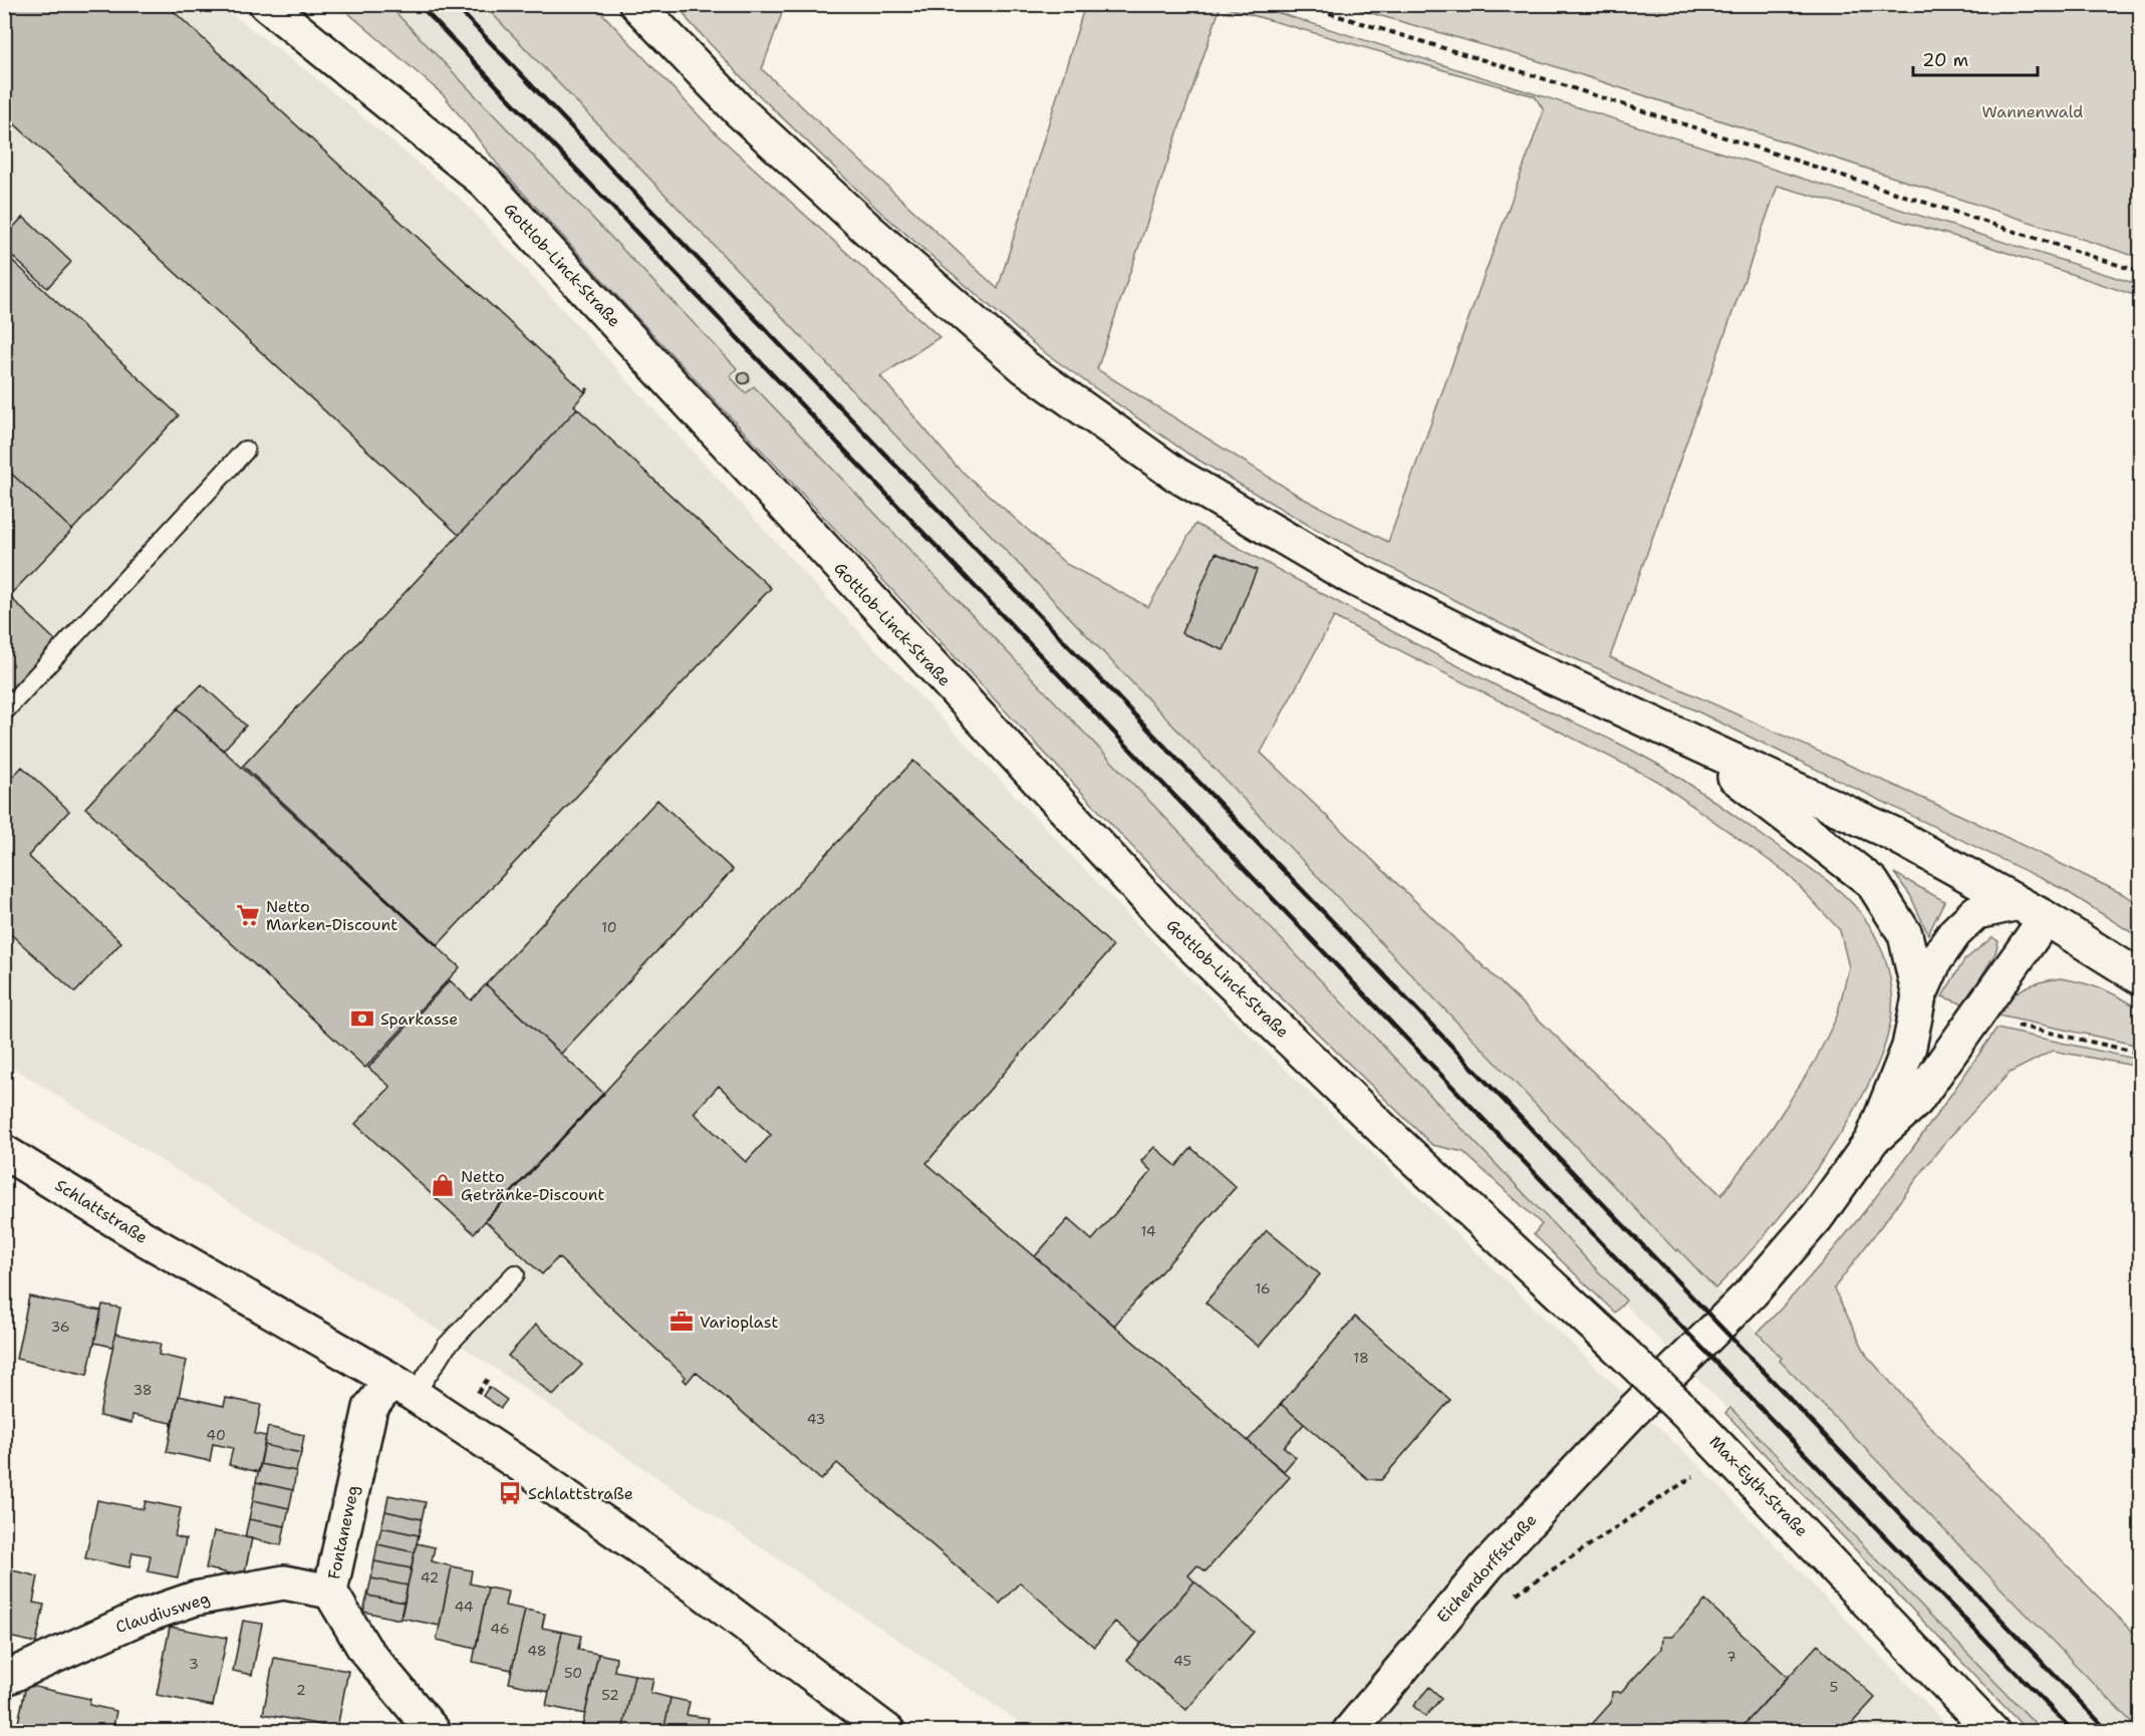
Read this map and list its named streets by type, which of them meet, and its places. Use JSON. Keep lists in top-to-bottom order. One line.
{"streets":{"street":["Gottlob-Linck-Straße","Schlattstraße","Max-Eyth-Straße","Fontaneweg","Eichendorffstraße","Claudiusweg"]},"crossings":[["Gottlob-Linck-Straße","Max-Eyth-Straße"],["Schlattstraße","Fontaneweg"],["Fontaneweg","Claudiusweg"]],"parks":["Wannenwald"],"places":{"supermarket":["Netto Marken-Discount"],"bank":["Sparkasse"],"shop":["Netto Getränke-Discount"],"office":["Varioplast"],"bus stop":["Schlattstraße"]},"house_numbers":["10","14","16","36","18","38","43","40","42","44","46","48","7","45","3","50","5","2","52"],"scale_bar":"20 m"}
